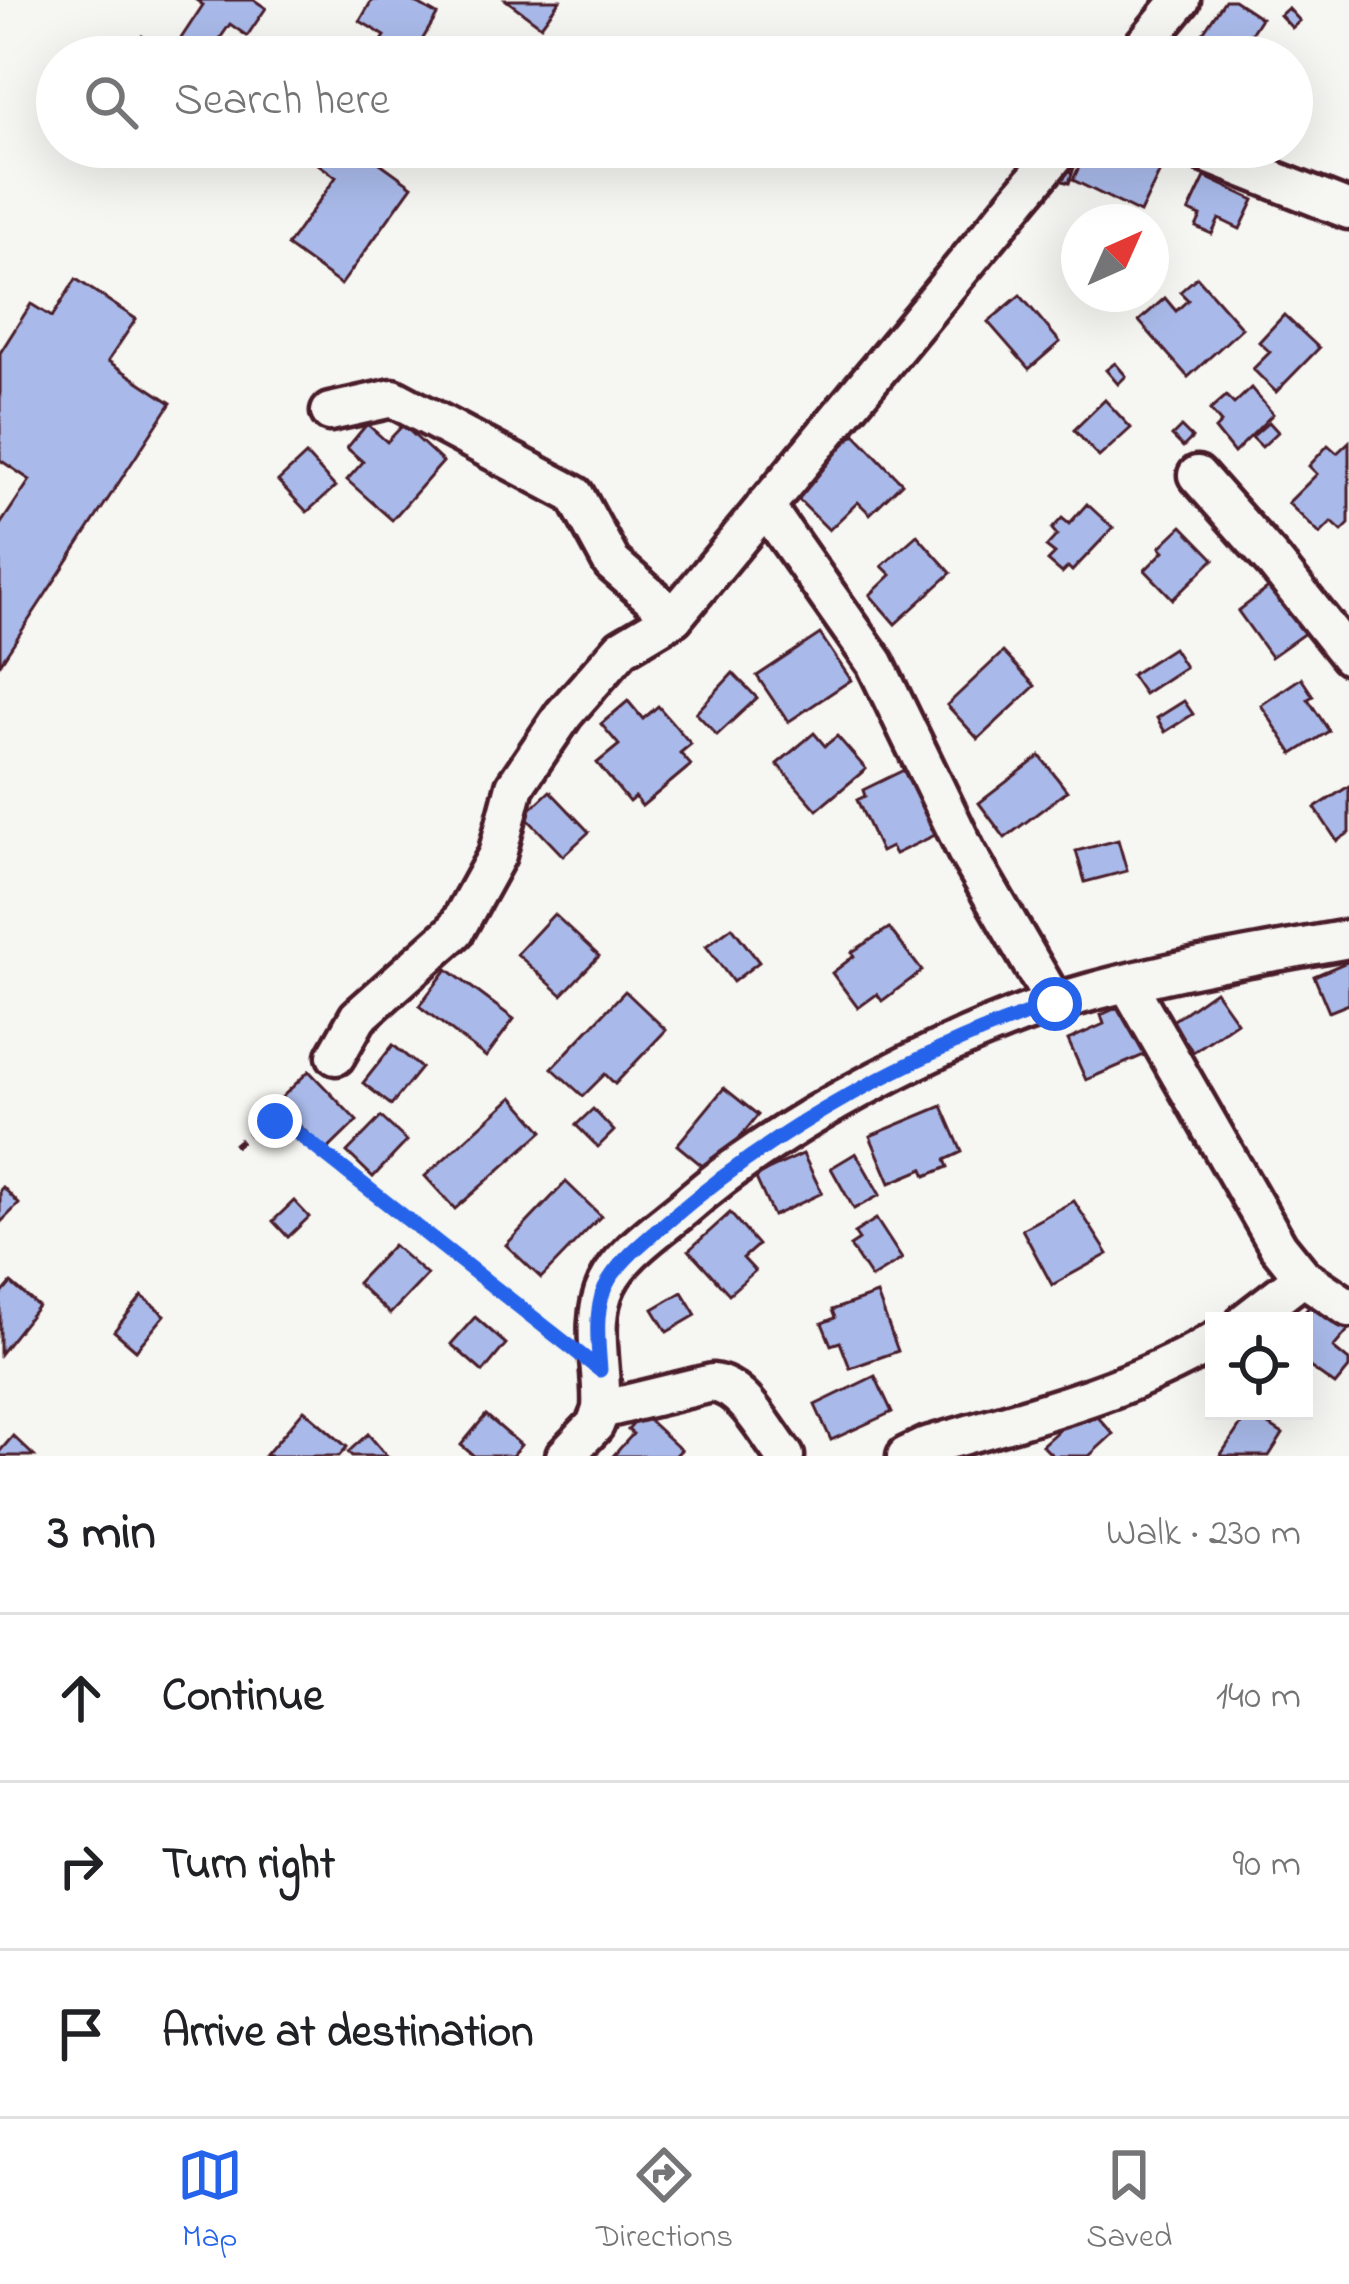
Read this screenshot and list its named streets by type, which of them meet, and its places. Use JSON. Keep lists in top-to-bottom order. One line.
{"north":"top right","page":{"search":"Search here","heading":["3 min","Walk · 230 m"],"list":[["Continue","140 m"],["Turn right","90 m"],"Arrive at destination"],"nav":["Map","Directions","Saved"]}}
